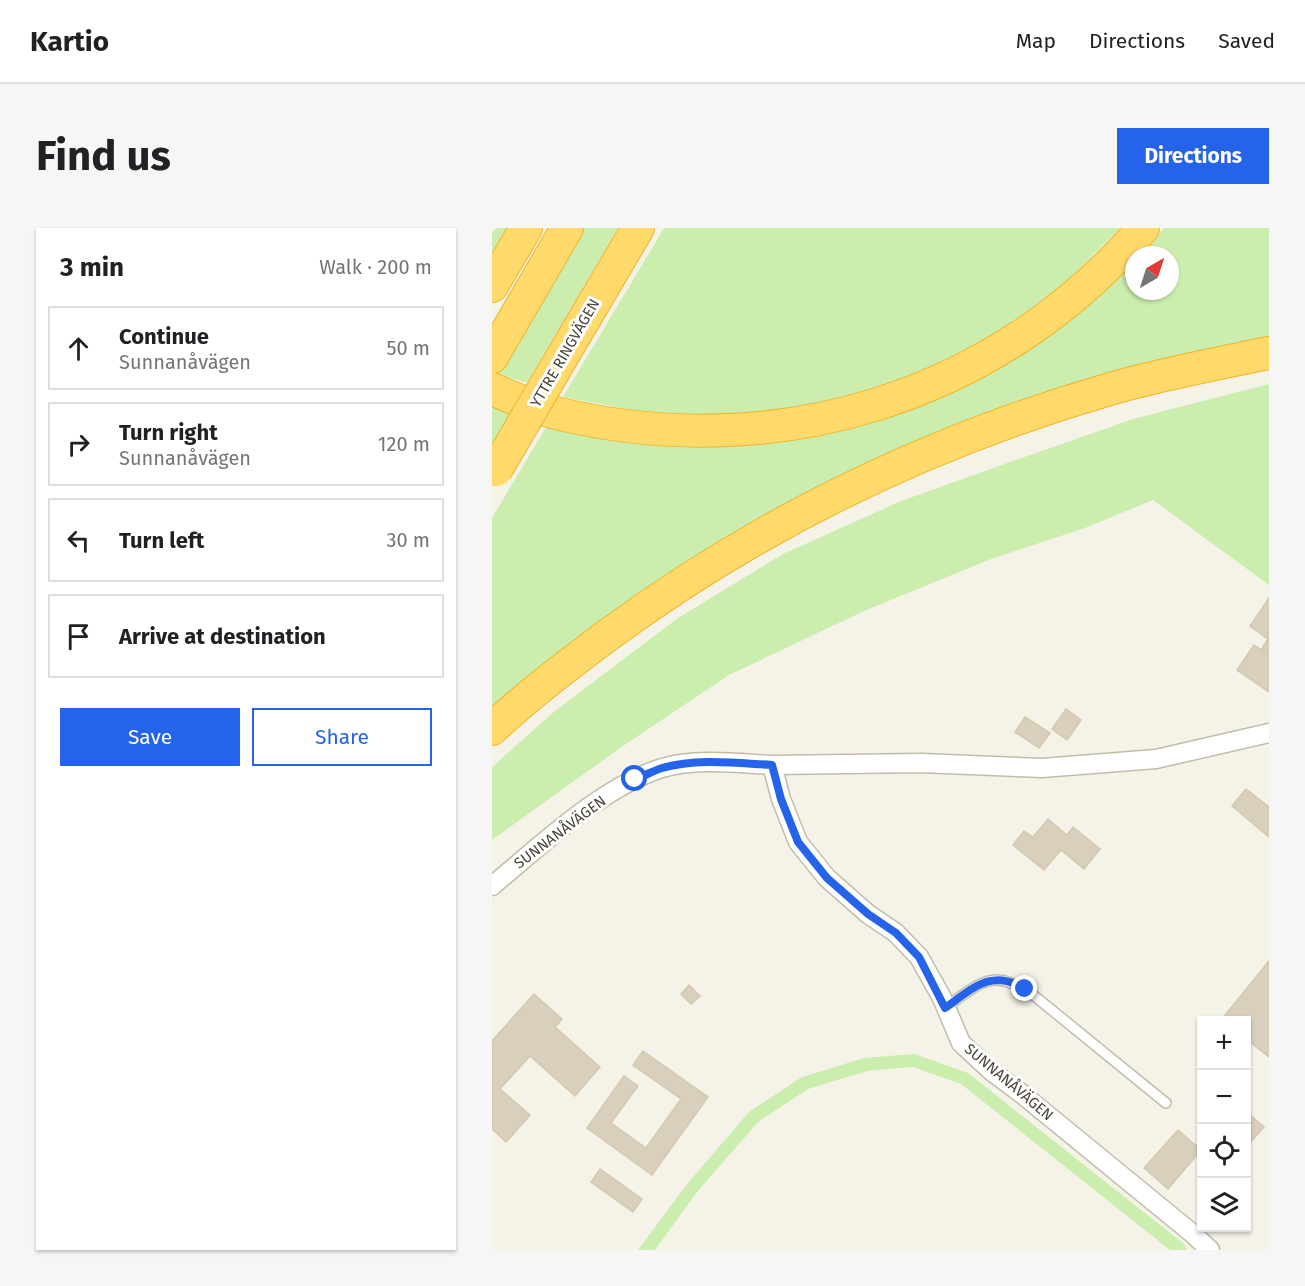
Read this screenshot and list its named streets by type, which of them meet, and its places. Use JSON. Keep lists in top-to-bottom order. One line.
{"streets":{"highway":["YTTRE RINGVÄGEN"],"street":["SUNNANÅVÄGEN"]},"north":"top right","page":{"header":"Kartio","nav":["Map","Directions","Saved"],"buttons":["Directions",["Save","Share"]],"title":"Find us","heading":["3 min","Walk · 200 m"],"list":[["Continue","Sunnanåvägen","50 m"],["Turn right","Sunnanåvägen","120 m"],["Turn left","30 m"],"Arrive at destination"],"map_buttons":["+","−"]}}
